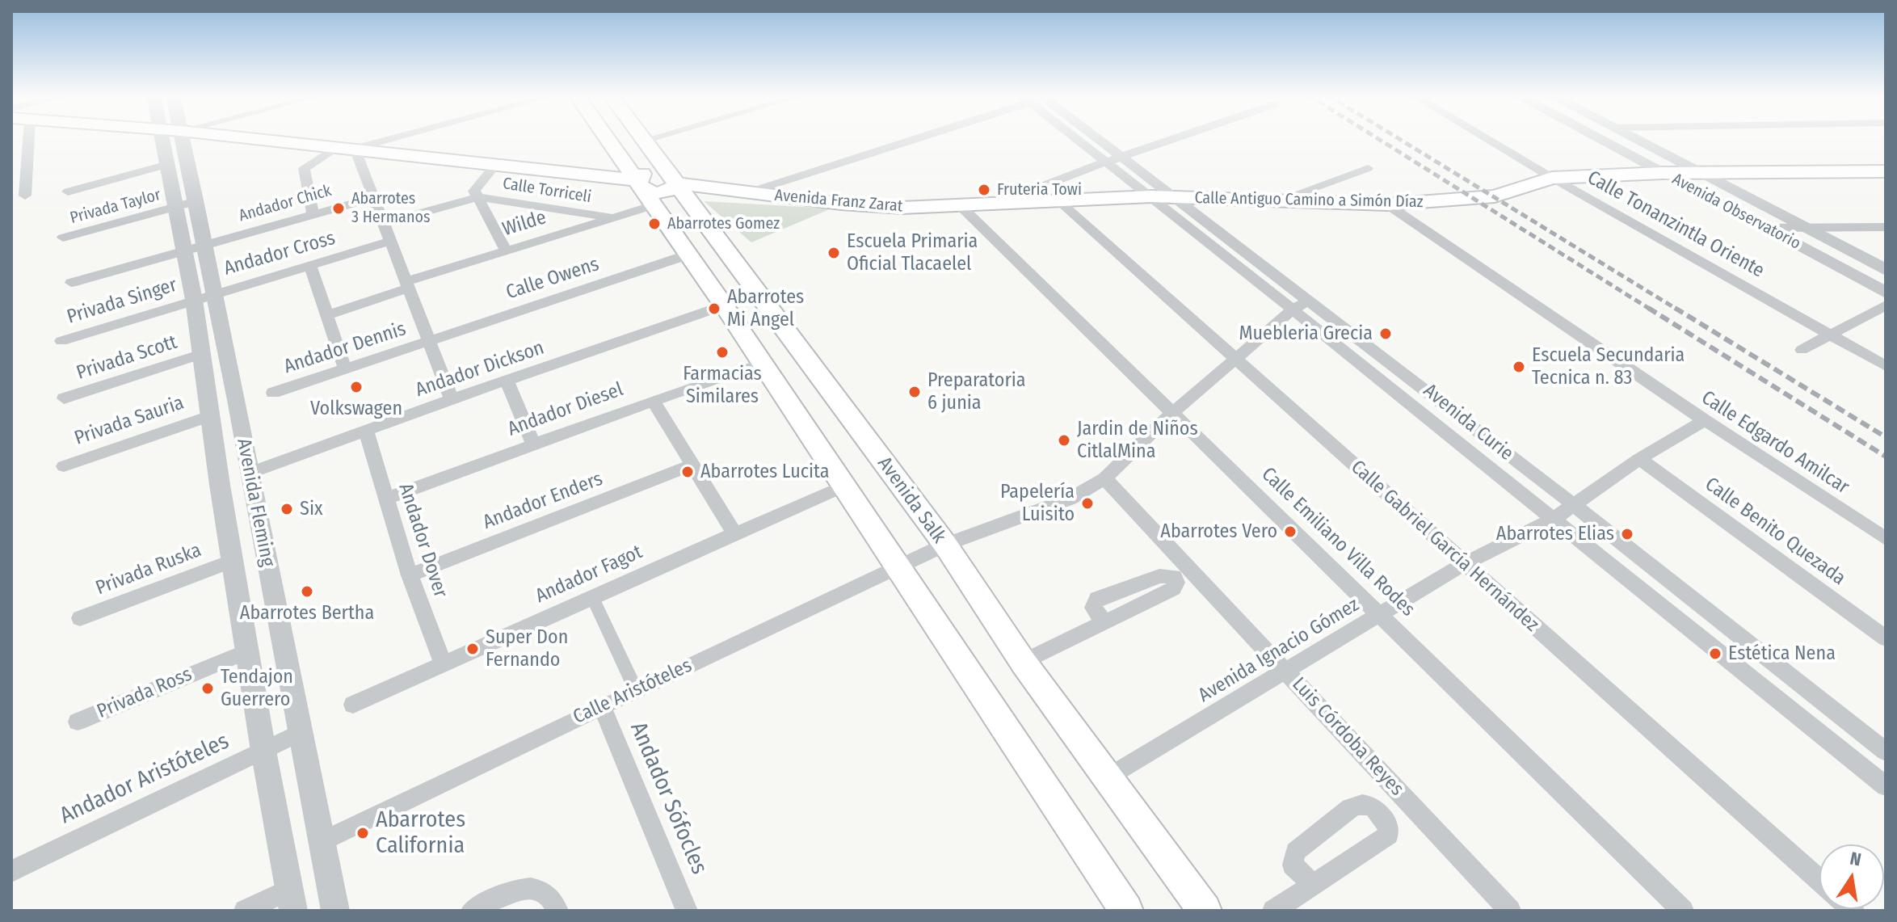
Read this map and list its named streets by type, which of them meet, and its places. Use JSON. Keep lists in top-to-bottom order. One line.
{"streets":{"main road":["Calle Antiguo Camino a Simón Díaz","Avenida Franz Zarat","Avenida Salk"],"street":["Calle Torriceli","Andador Chick","Privada Taylor","Avenida Observatorio","Wilde","Calle Tonanzintla Oriente","Andador Cross","Calle Owens","Privada Singer","Andador Dennis","Privada Scott","Andador Dickson","Andador Diesel","Privada Sauria","Avenida Curie","Calle Edgardo Amilcar","Andador Enders","Avenida Fleming","Calle Benito Quezada","Andador Dover","Calle Emiliano Villa Rodes","Calle Gabriel García Hernández","Privada Ruska","Andador Fagot","Avenida Ignacio Gómez","Calle Aristóteles","Privada Ross","Luis Córdoba Reyes","Andador Aristóteles","Andador Sófocles"]},"crossings":[["Calle Torriceli","Wilde"],["Calle Antiguo Camino a Simón Díaz","Avenida Franz Zarat"],["Calle Antiguo Camino a Simón Díaz","Avenida Observatorio"],["Calle Antiguo Camino a Simón Díaz","Calle Tonanzintla Oriente"],["Calle Antiguo Camino a Simón Díaz","Avenida Curie"],["Calle Antiguo Camino a Simón Díaz","Calle Edgardo Amilcar"],["Calle Antiguo Camino a Simón Díaz","Calle Gabriel García Hernández"],["Avenida Franz Zarat","Avenida Salk"],["Avenida Franz Zarat","Calle Emiliano Villa Rodes"],["Andador Chick","Avenida Fleming"],["Privada Taylor","Avenida Fleming"],["Andador Cross","Privada Singer"],["Andador Cross","Avenida Fleming"],["Calle Owens","Andador Dennis"],["Privada Singer","Avenida Fleming"],["Privada Scott","Avenida Fleming"],["Andador Dickson","Avenida Fleming"],["Andador Dickson","Andador Dover"],["Andador Diesel","Andador Dover"],["Privada Sauria","Avenida Fleming"],["Avenida Curie","Avenida Ignacio Gómez"],["Avenida Curie","Calle Aristóteles"],["Calle Edgardo Amilcar","Avenida Ignacio Gómez"],["Avenida Salk","Avenida Ignacio Gómez"],["Avenida Salk","Calle Aristóteles"],["Andador Enders","Andador Dover"],["Avenida Fleming","Privada Ruska"],["Avenida Fleming","Calle Aristóteles"],["Avenida Fleming","Privada Ross"],["Avenida Fleming","Andador Aristóteles"],["Calle Benito Quezada","Avenida Ignacio Gómez"],["Andador Dover","Andador Fagot"],["Calle Emiliano Villa Rodes","Avenida Ignacio Gómez"],["Calle Emiliano Villa Rodes","Calle Aristóteles"],["Calle Gabriel García Hernández","Avenida Ignacio Gómez"],["Calle Gabriel García Hernández","Calle Aristóteles"],["Avenida Ignacio Gómez","Luis Córdoba Reyes"],["Calle Aristóteles","Luis Córdoba Reyes"],["Calle Aristóteles","Andador Sófocles"]],"places":["Fruteria Towi","Abarrotes 3 Hermanos","Abarrotes Gomez","Escuela Primaria Oficial Tlacaelel","Abarrotes Mi Angel","Muebleria Grecia","Farmacias Similares","Escuela Secundaria Tecnica n. 83","Volkswagen","Preparatoria 6 junia","Jardin de Niños CitlalMina","Abarrotes Lucita","Papelería Luisito","Six","Abarrotes Vero","Abarrotes Elias","Abarrotes Bertha","Super Don Fernando","Estética Nena","Tendajon Guerrero","Abarrotes California"],"north":"top"}
